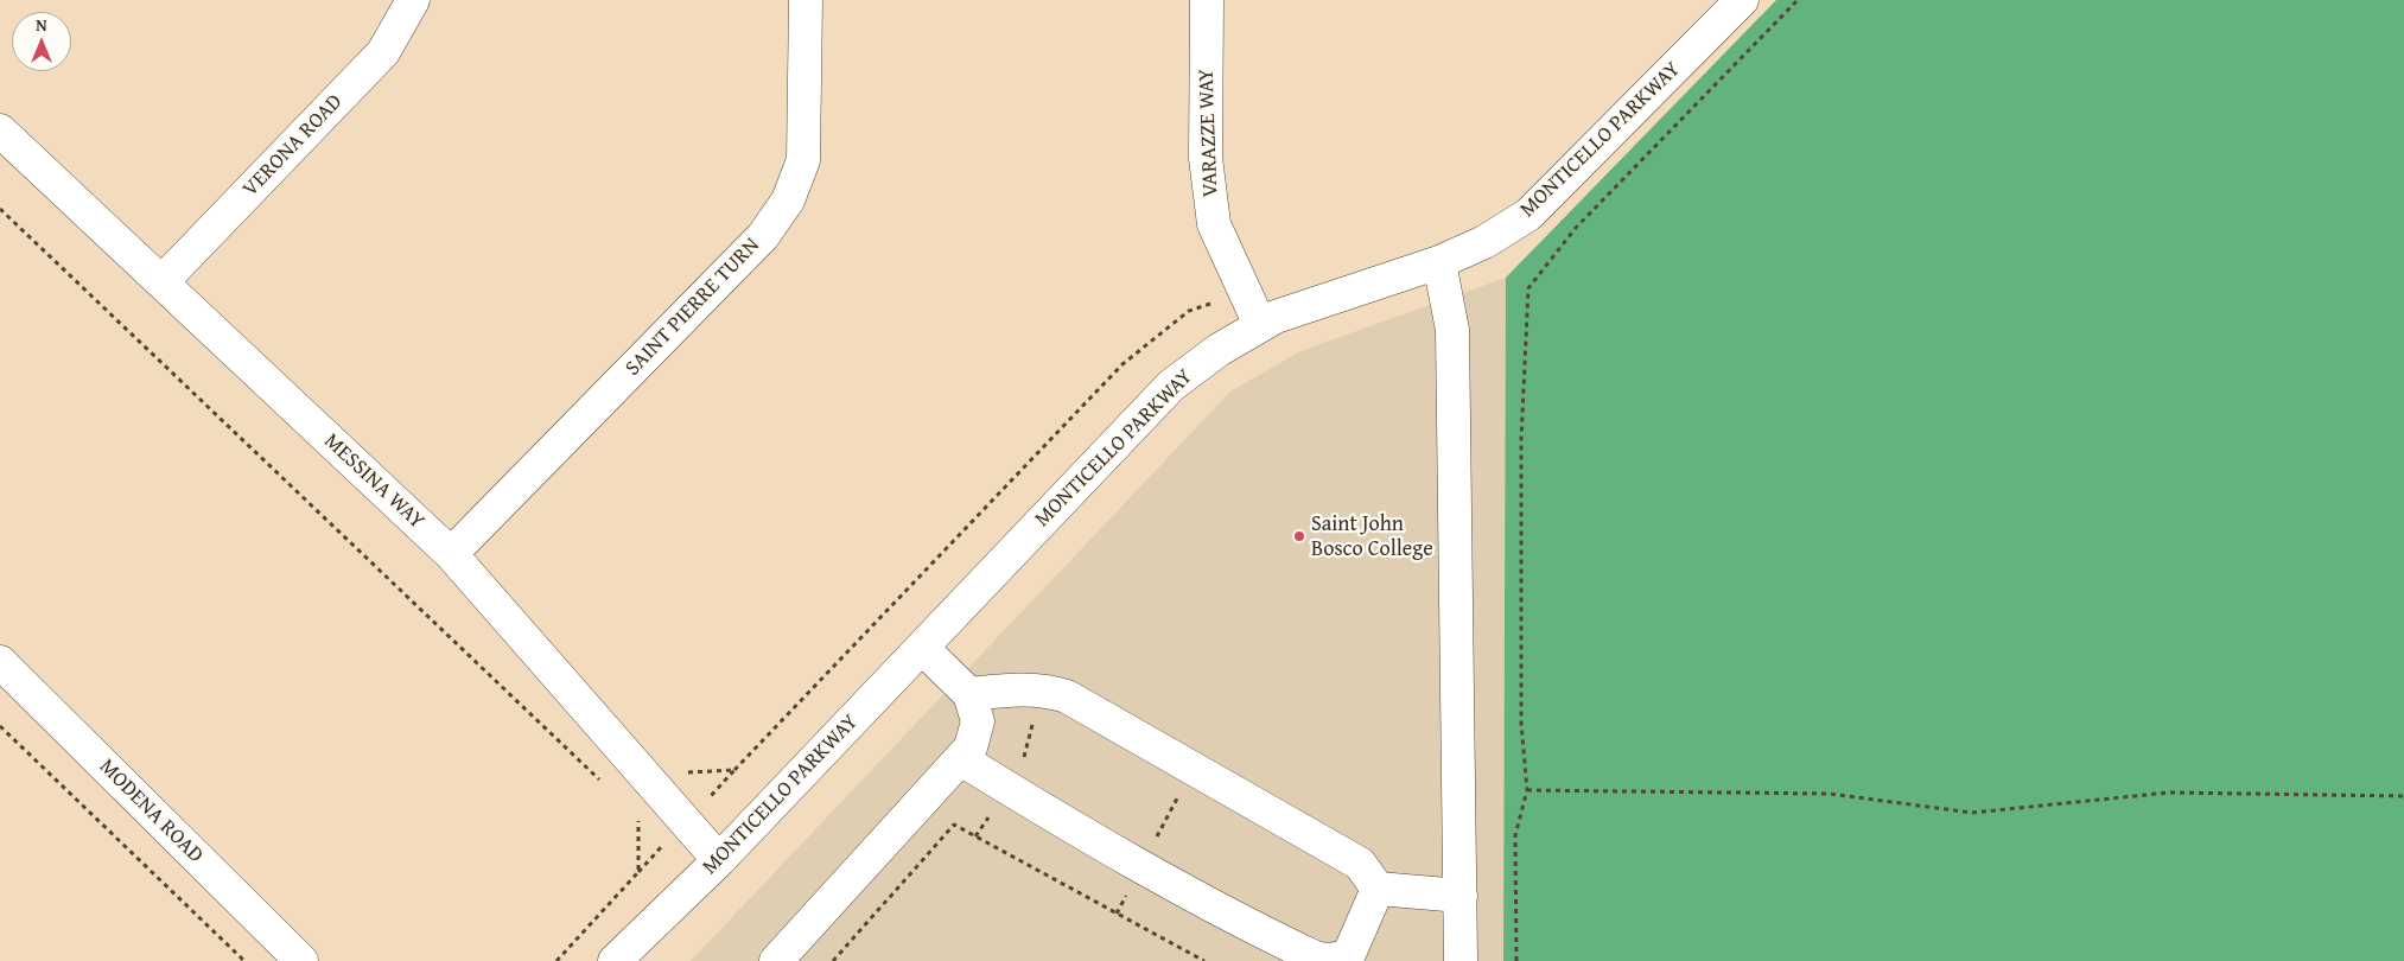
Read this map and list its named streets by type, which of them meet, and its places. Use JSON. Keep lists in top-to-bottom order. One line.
{"streets":{"street":["VARAZZE WAY","MONTICELLO PARKWAY","VERONA ROAD","SAINT PIERRE TURN","MESSINA WAY","MODENA ROAD"]},"crossings":[["VARAZZE WAY","MONTICELLO PARKWAY"],["MONTICELLO PARKWAY","MESSINA WAY"],["VERONA ROAD","MESSINA WAY"],["SAINT PIERRE TURN","MESSINA WAY"]],"places":["Saint John Bosco College"],"north":"top"}
